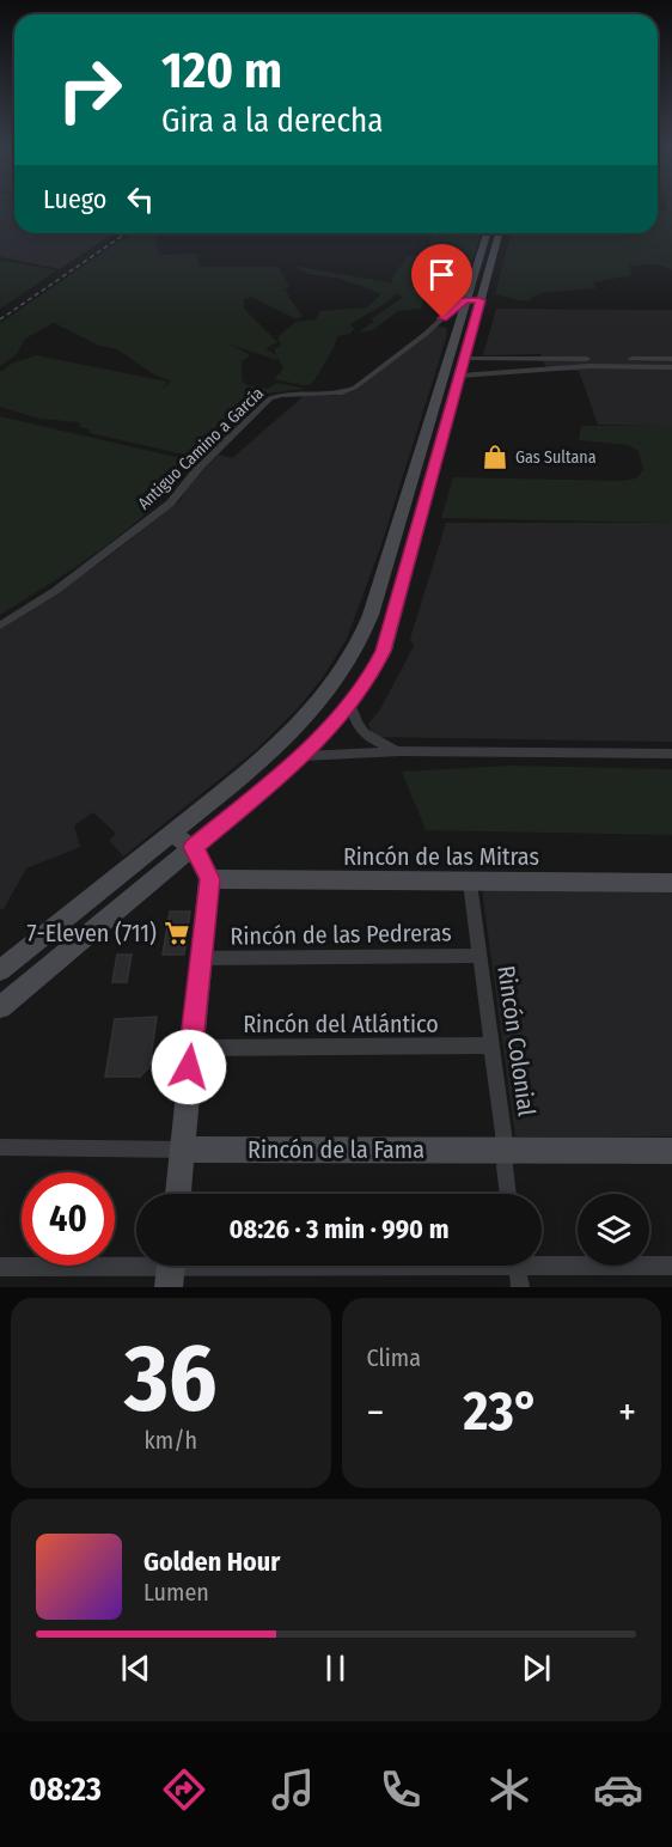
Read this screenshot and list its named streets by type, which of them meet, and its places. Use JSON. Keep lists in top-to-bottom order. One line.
{"streets":{"main road":["Rincón de las Mitras","Rincón de la Fama"],"street":["Antiguo Camino a García","Rincón de las Pedreras","Rincón del Atlántico","Rincón Colonial"]},"crossings":[["Rincón de las Mitras","Rincón Colonial"],["Rincón de las Pedreras","Rincón Colonial"],["Rincón del Atlántico","Rincón Colonial"],["Rincón Colonial","Rincón de la Fama"]],"places":{"shop":["Gas Sultana"],"supermarket":["7-Eleven (711)"]},"page":{"turn":["120 m","Gira a la derecha"],"then":"Luego","limit":"40","trip":"08:26 · 3 min · 990 m","tile":[["36","km/h"],"Clima"],"heat":["−","23°","+"],"song":["Golden Hour","Lumen"],"tabs":"08:23"}}
